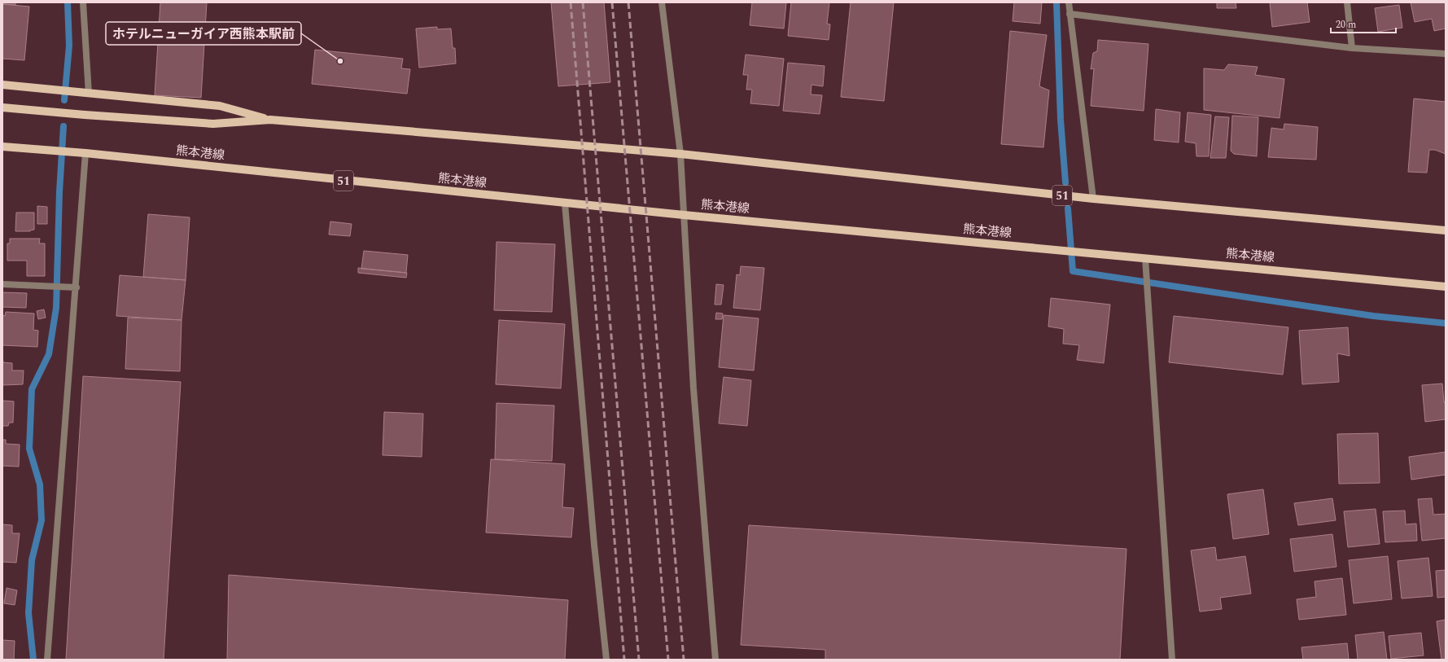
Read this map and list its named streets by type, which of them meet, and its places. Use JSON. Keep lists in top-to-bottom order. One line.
{"streets":{"main road":["熊本港線","51"]},"places":["ホテルニューガイア西熊本駅前"],"scale_bar":"20 m"}
